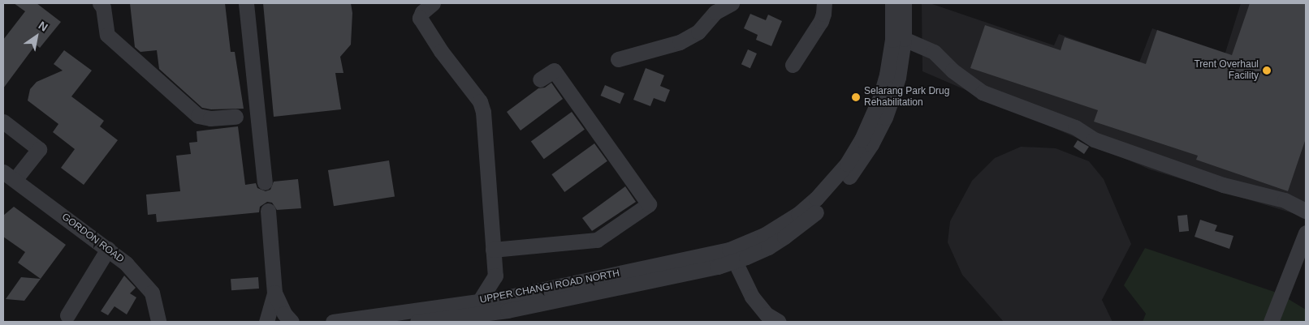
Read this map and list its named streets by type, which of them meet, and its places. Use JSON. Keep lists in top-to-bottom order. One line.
{"streets":{"street":["GORDON ROAD","UPPER CHANGI ROAD NORTH"]},"places":["Trent Overhaul Facility","Selarang Park Drug Rehabilitation"],"north":"top right"}
